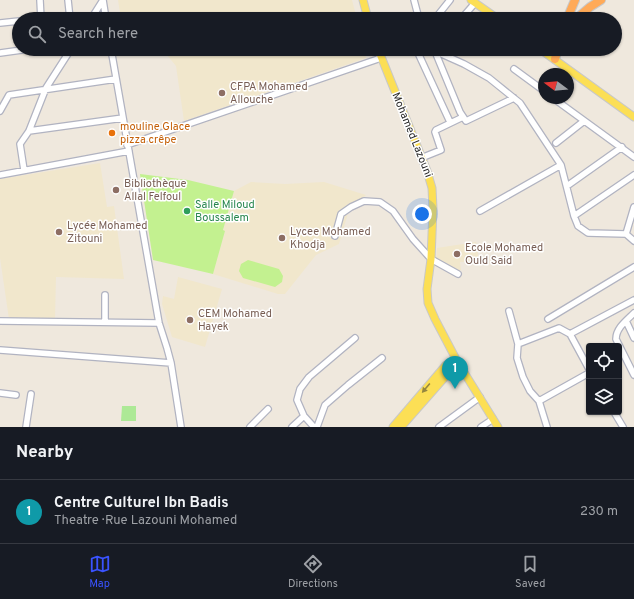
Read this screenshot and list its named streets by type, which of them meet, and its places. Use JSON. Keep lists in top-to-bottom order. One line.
{"streets":{"main road":["Mohamed Lazouni"]},"places":["CFPA Mohamed Allouche","mouline Glace pizza crêpe","Bibliothèque Allal Felfoul","Salle Miloud Boussalem","Lycée Mohamed Zitouni","Lycee Mohamed Khodja","Ecole Mohamed Ould Said","CEM Mohamed Hayek"],"north":"left","page":{"search":"Search here","pins":"1","heading":"Nearby","list":[{"mark":"1","name":"Centre Culturel Ibn Badis","note":"Theatre · Rue Lazouni Mohamed","value":"230 m"}],"nav":["Map","Directions","Saved"]}}
